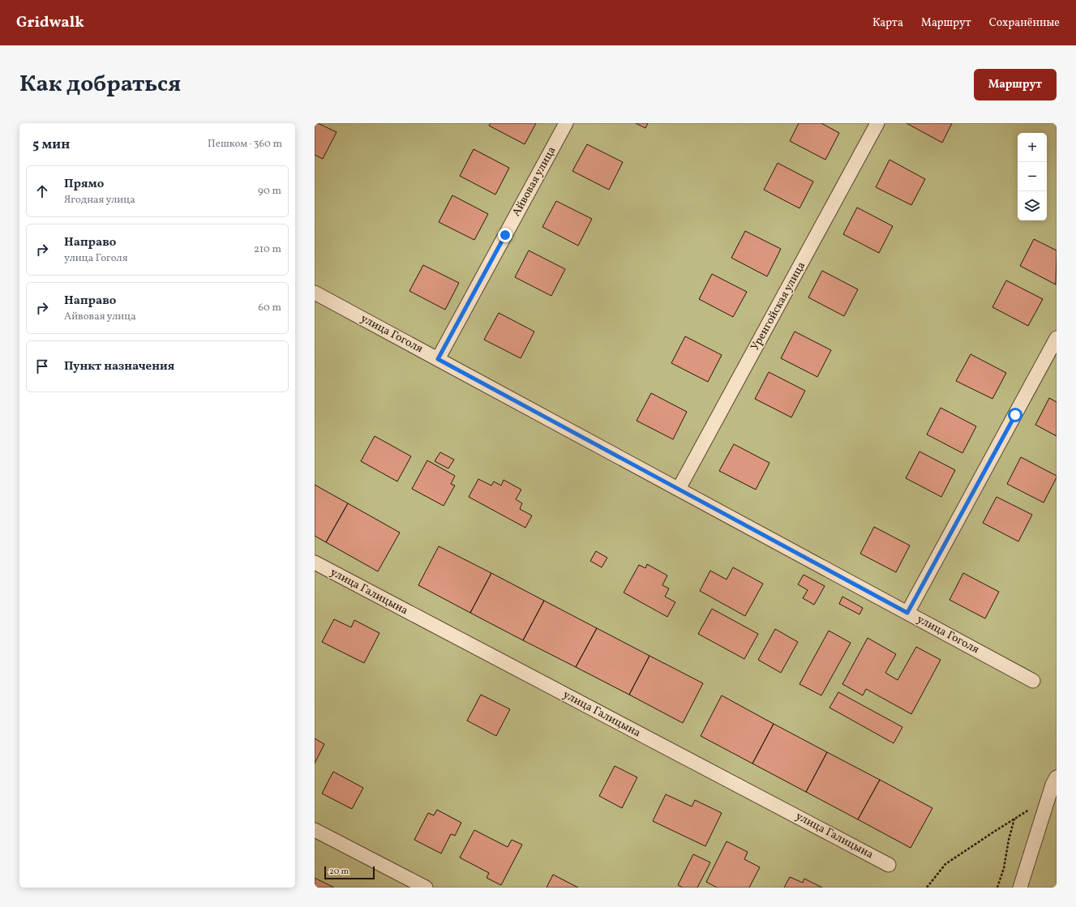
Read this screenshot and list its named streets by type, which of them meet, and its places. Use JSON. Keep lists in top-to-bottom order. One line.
{"streets":{"street":["Айвовая улица","Уренгойская улица","улица Гоголя","улица Галицына"]},"crossings":[["Айвовая улица","улица Гоголя"],["Уренгойская улица","улица Гоголя"]],"scale_bar":"20 m","page":{"header":"Gridwalk","nav":["Карта","Маршрут","Сохранённые"],"title":"Как добраться","buttons":"Маршрут","heading":["5 мин","Пешком · 360 m"],"map_buttons":["+","−"],"list":[["Прямо","Ягодная улица","90 m"],["Направо","улица Гоголя","210 m"],["Направо","Айвовая улица","60 m"],"Пункт назначения"],"scale":"20 m"}}
